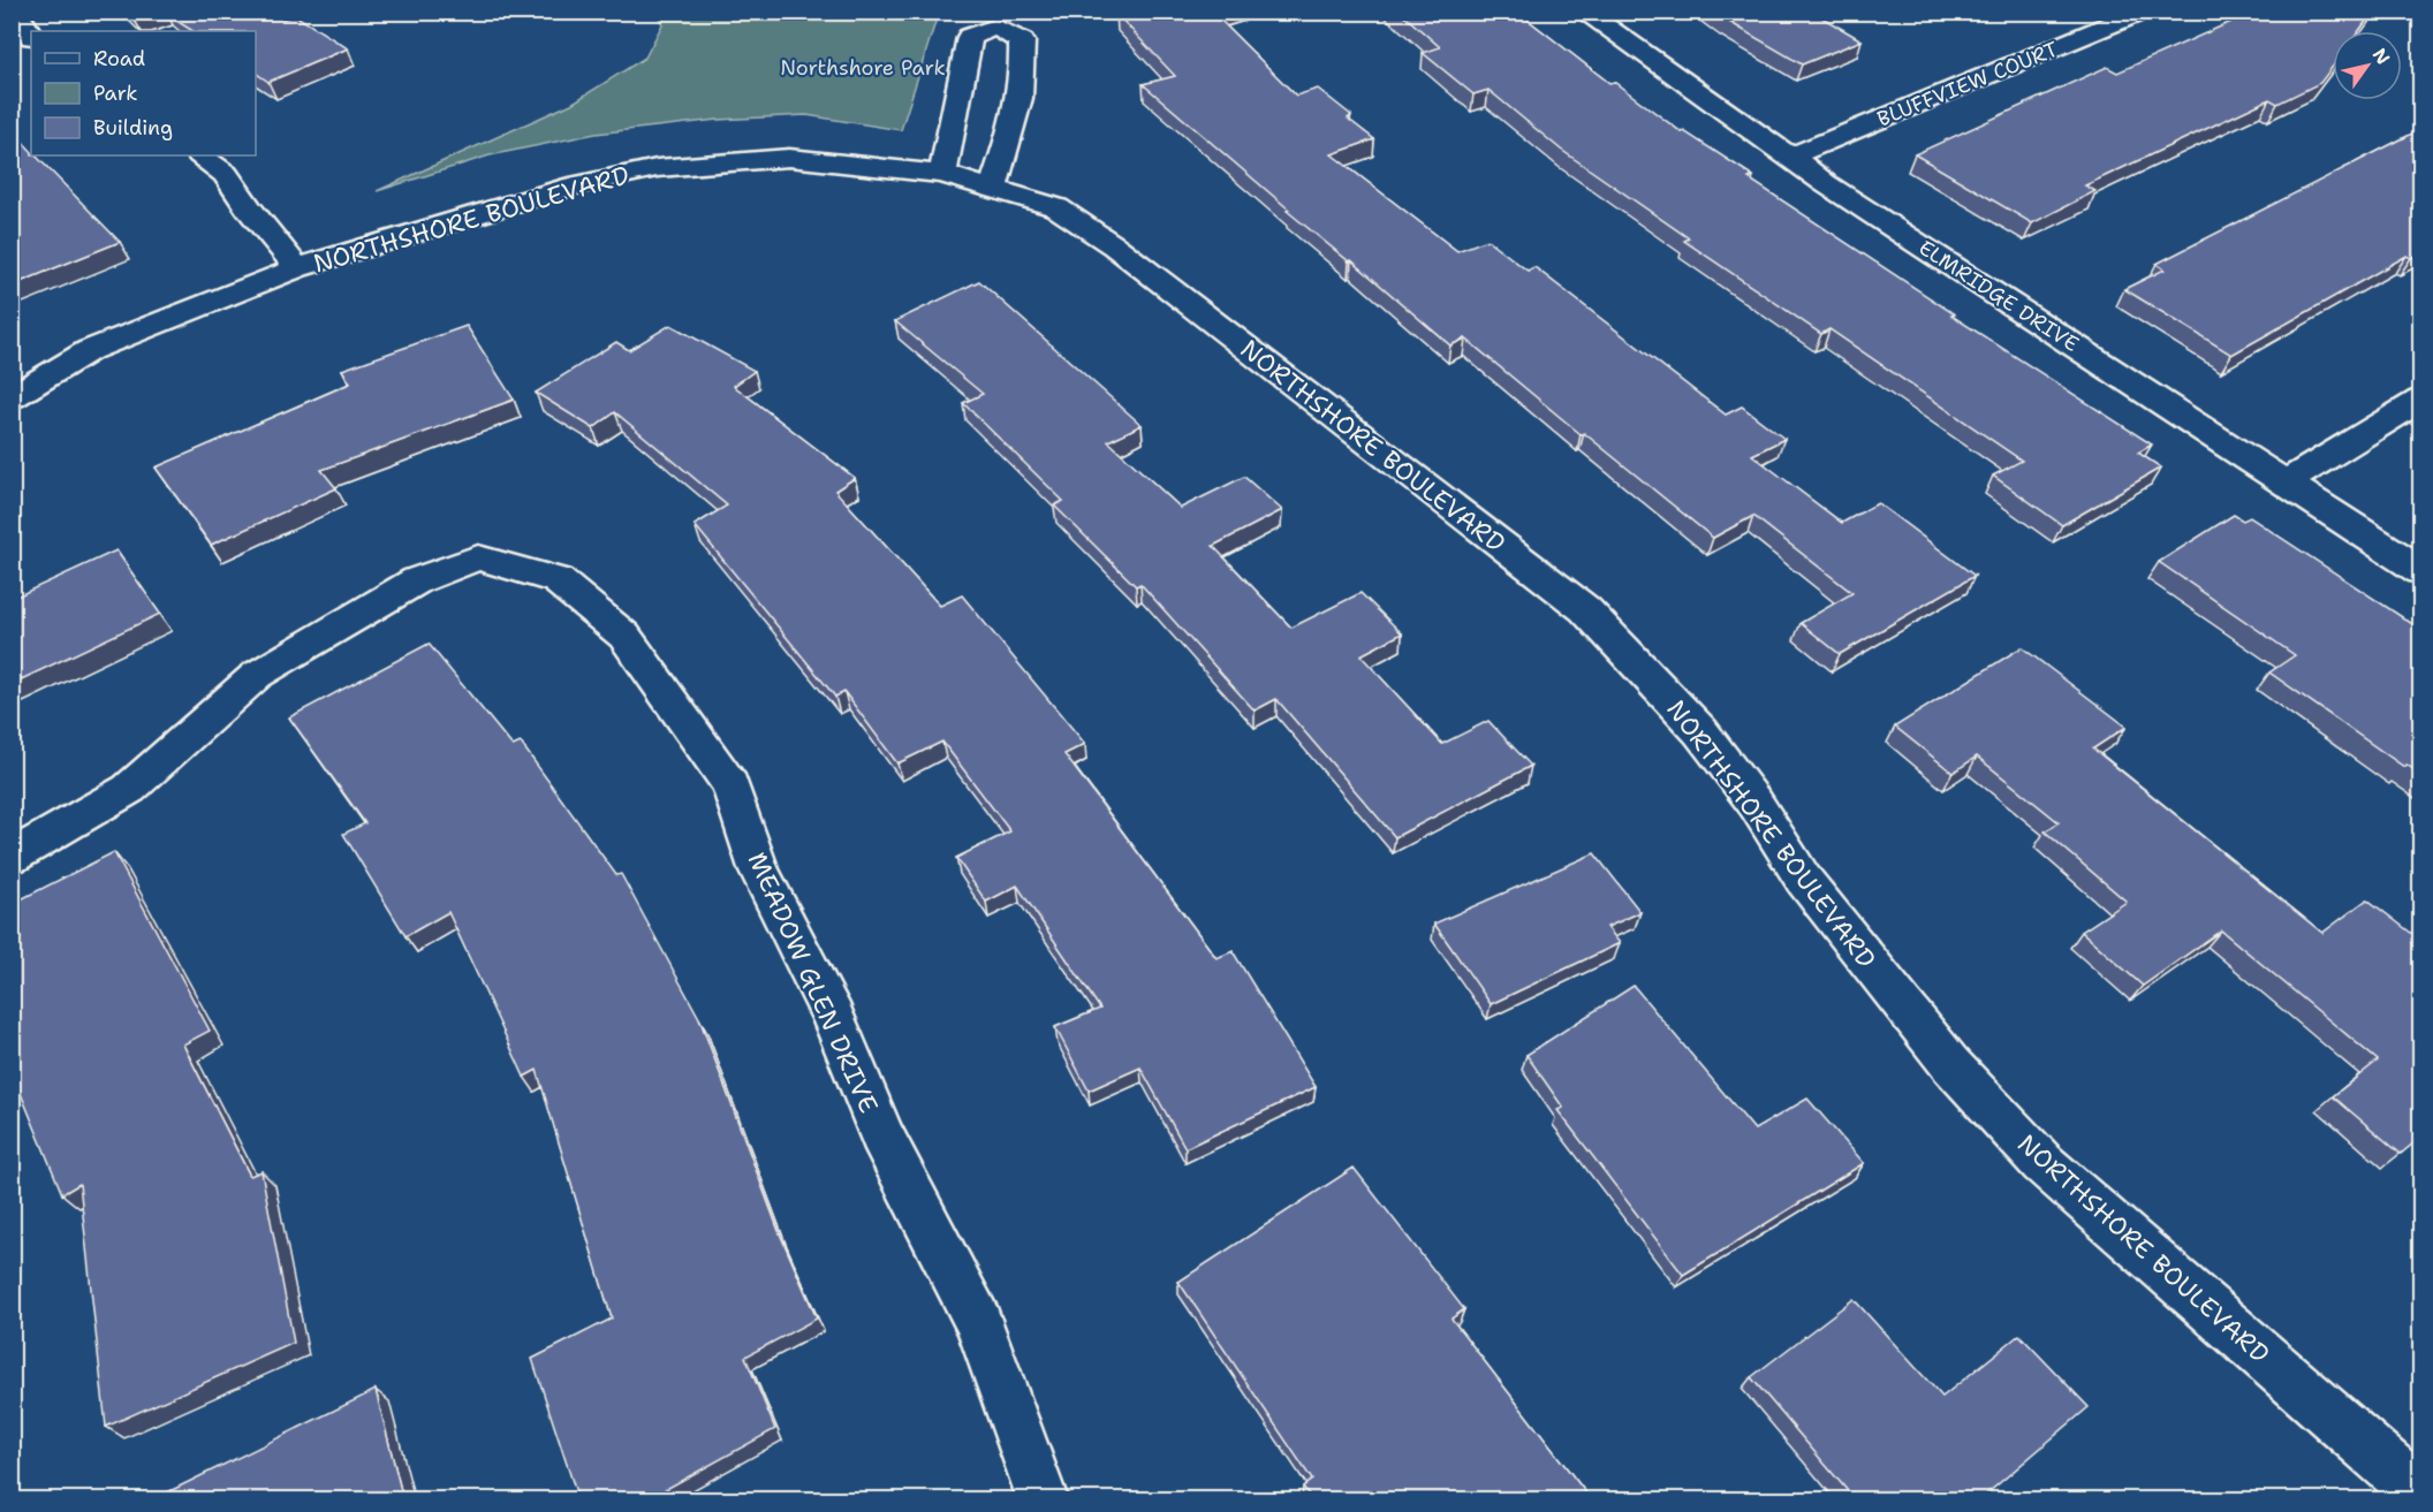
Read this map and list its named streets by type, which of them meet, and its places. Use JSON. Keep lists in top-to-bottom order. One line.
{"streets":{"street":["BLUFFVIEW COURT","NORTHSHORE BOULEVARD","ELMRIDGE DRIVE","MEADOW GLEN DRIVE"]},"crossings":[["BLUFFVIEW COURT","ELMRIDGE DRIVE"]],"parks":["Northshore Park"],"legend":["Road","Park","Building"],"north":"top right"}
